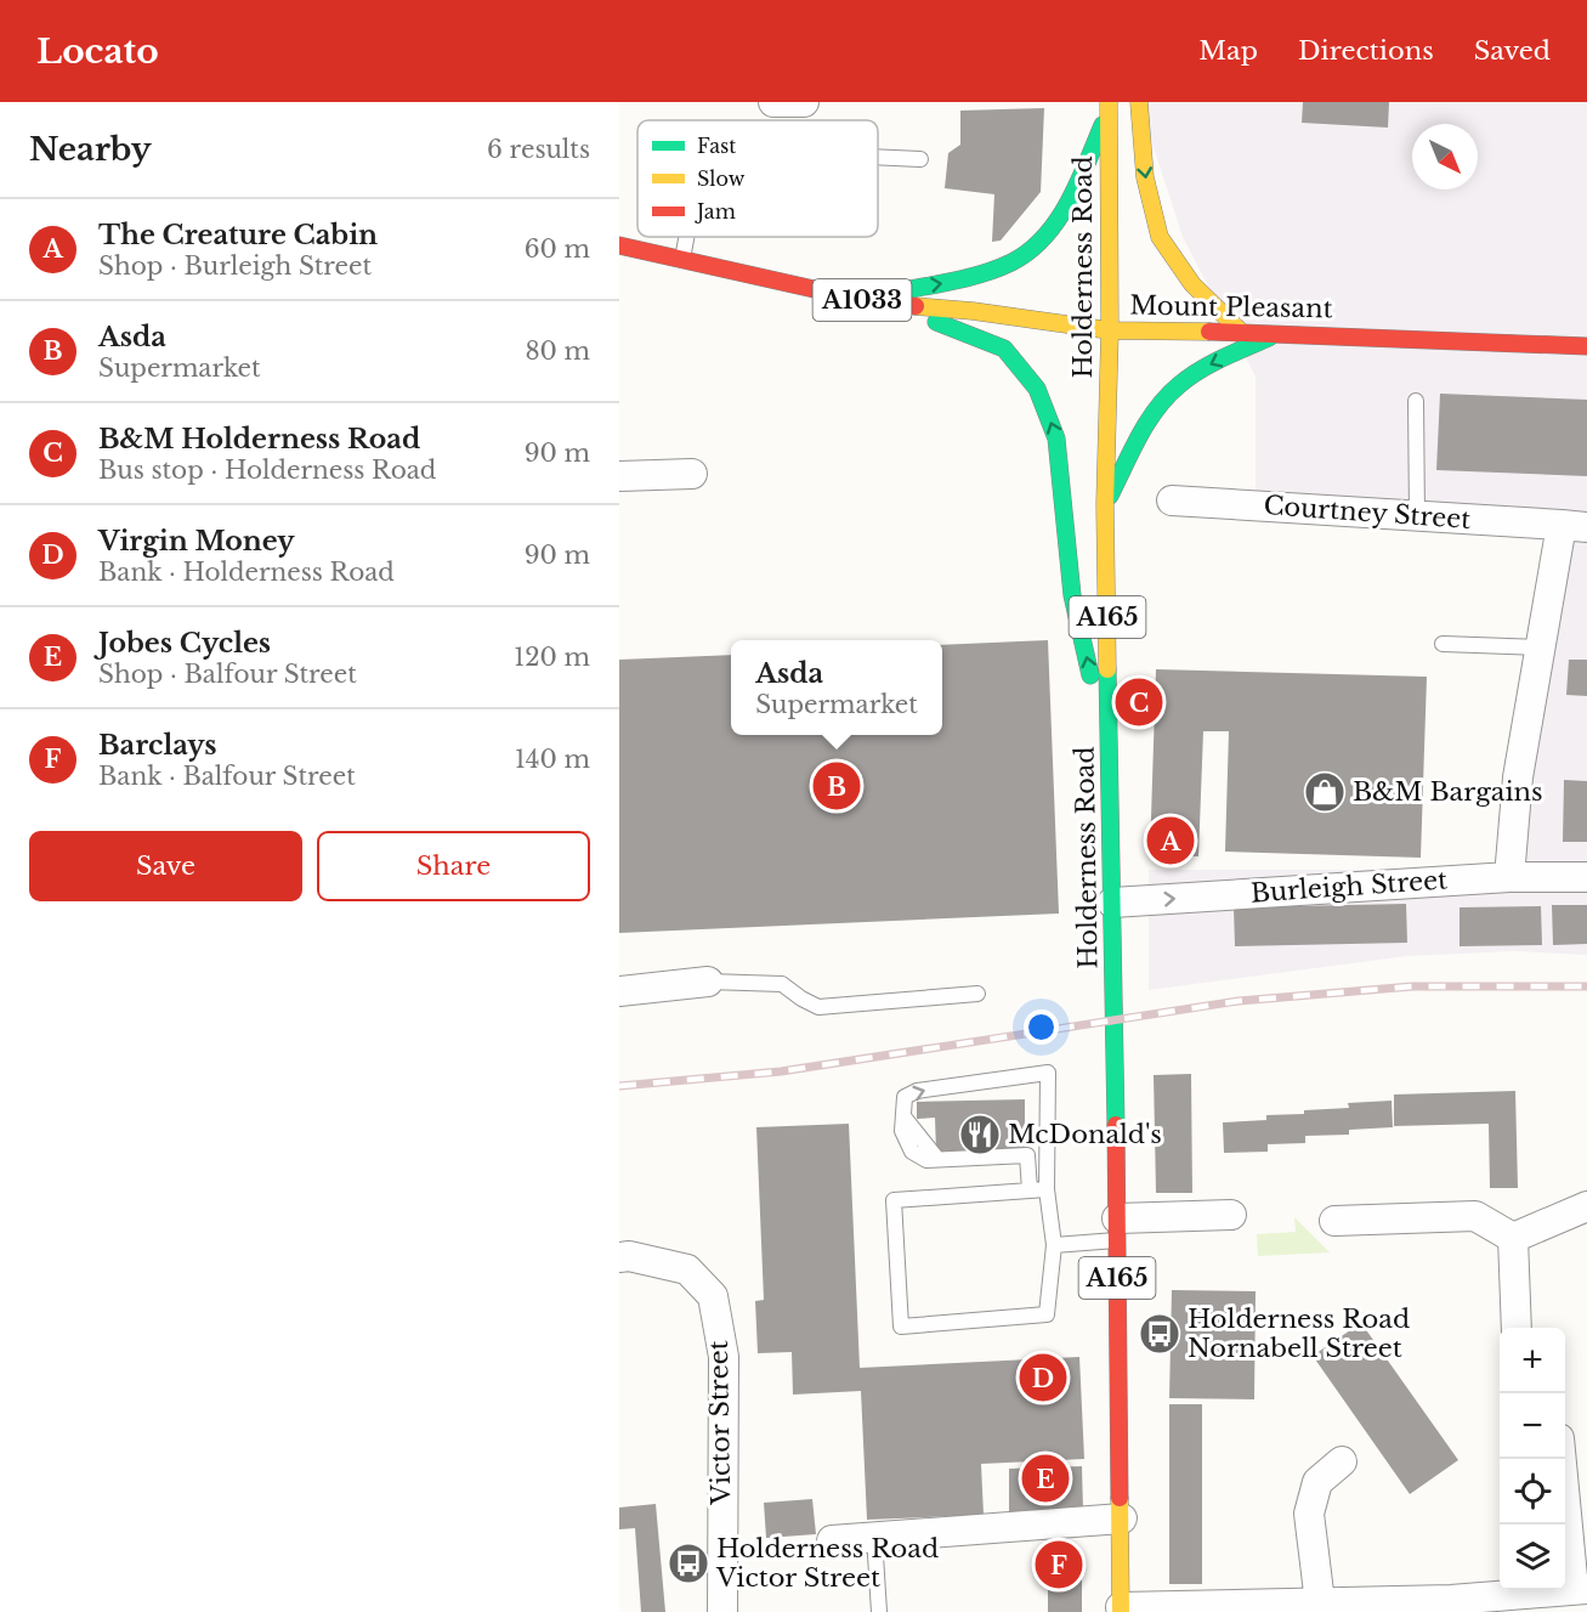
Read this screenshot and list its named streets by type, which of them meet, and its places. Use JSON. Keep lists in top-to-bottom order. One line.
{"streets":{"highway":["Holderness Road","A1033","Mount Pleasant","A165"],"street":["Courtney Street","Burleigh Street","Victor Street"]},"crossings":[["Holderness Road","Mount Pleasant"],["Holderness Road","Burleigh Street"],["Courtney Street","Burleigh Street"]],"one_way":["Burleigh Street"],"places":{"shop":["B&M Bargains"],"restaurant":["McDonald's"],"bus stop":["Holderness Road Nornabell Street","Holderness Road Victor Street"]},"legend":["Fast","Slow","Jam"],"north":"bottom right","page":{"header":"Locato","nav":["Map","Directions","Saved"],"heading":["Nearby","6 results"],"list":[{"mark":"A","name":"The Creature Cabin","note":"Shop · Burleigh Street","value":"60 m"},{"mark":"B","name":"Asda","note":"Supermarket","value":"80 m"},{"mark":"C","name":"B&M Holderness Road","note":"Bus stop · Holderness Road","value":"90 m"},{"mark":"D","name":"Virgin Money","note":"Bank · Holderness Road","value":"90 m"},{"mark":"E","name":"Jobes Cycles","note":"Shop · Balfour Street","value":"120 m"},{"mark":"F","name":"Barclays","note":"Bank · Balfour Street","value":"140 m"}],"popup":["Asda","Supermarket"],"pins":["C","B","A","D","E","F"],"buttons":["Save","Share"],"map_buttons":["+","−"]}}
